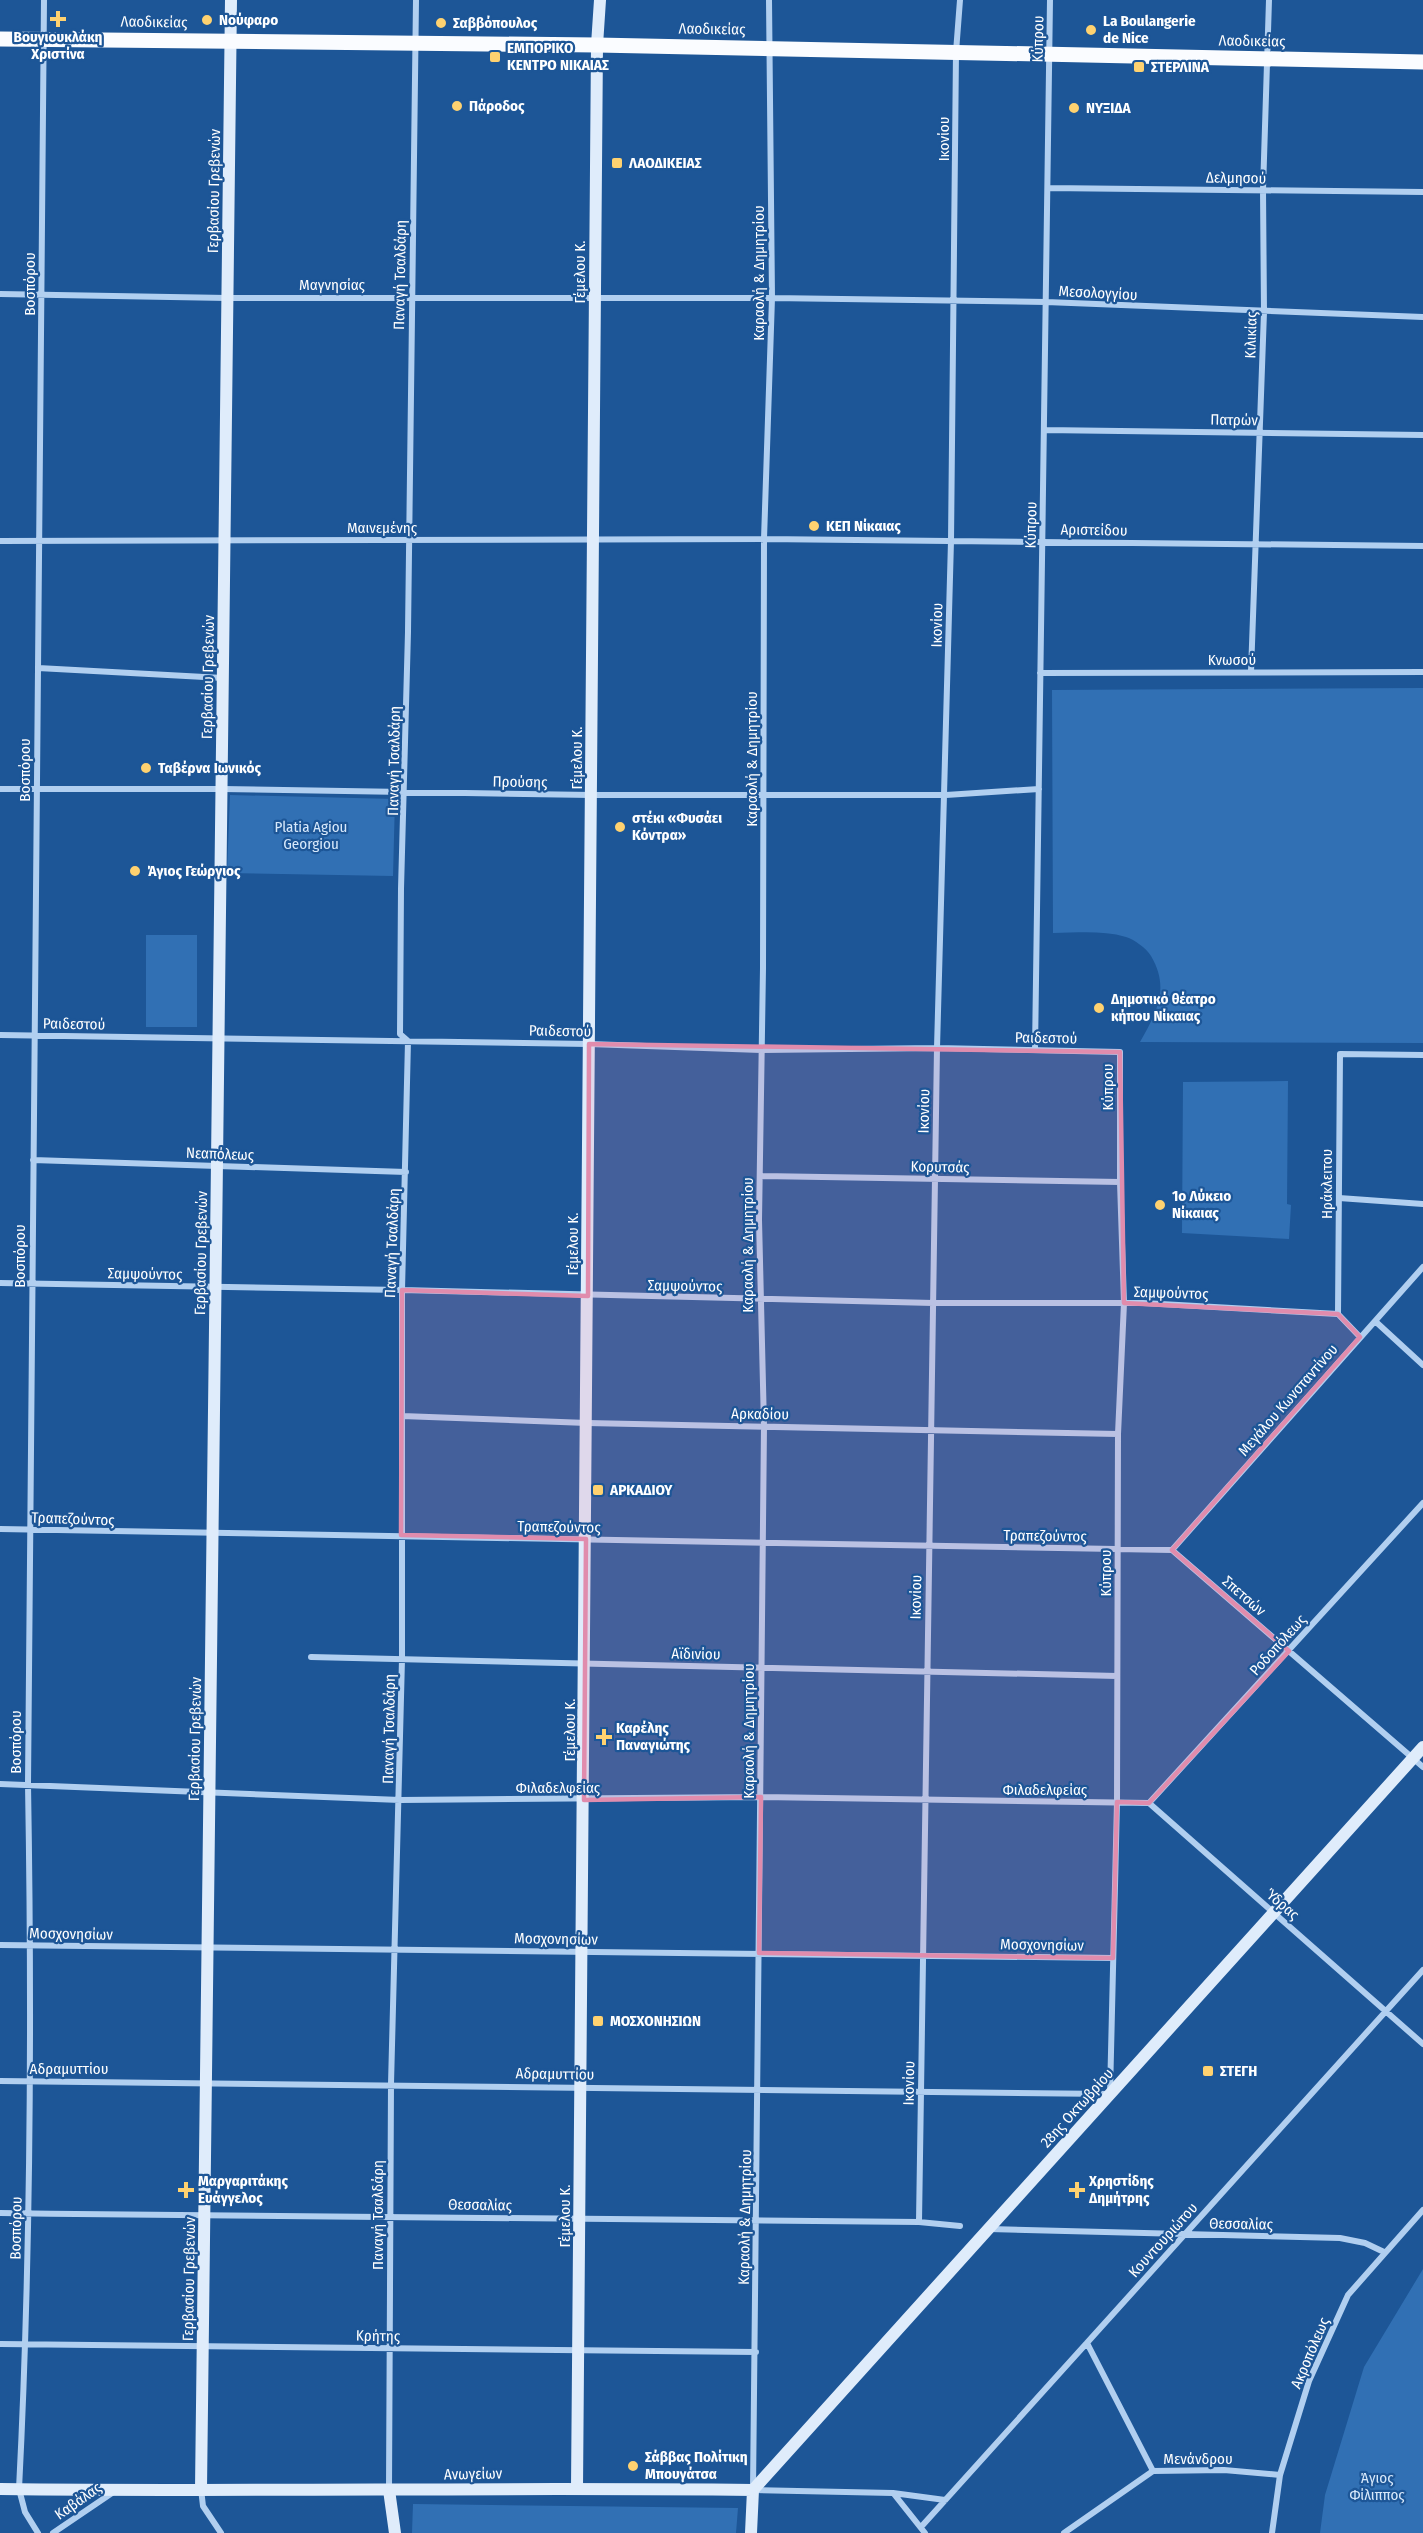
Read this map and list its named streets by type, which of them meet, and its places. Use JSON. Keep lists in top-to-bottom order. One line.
{"streets":{"main road":["Λαοδικείας","Γερβασίου Γρεβενών","Γέμελου Κ.","28ης Οκτωβρίου","Ανωγείων"],"street":["Κύπρου","Ικονίου","Δελμησού","Καραολή & Δημητρίου","Παναγή Τσαλδάρη","Βοσπόρου","Μαγνησίας","Μεσολογγίου","Κιλικίας","Πατρών","Μαινεμένης","Αριστείδου","Κνωσού","Προύσης","Ραιδεστού","Νεαπόλεως","Κορυτσάς","Ηράκλειτου","Σαμψούντος","Μεγάλου Κωνσταντίνου","Αρκαδίου","Τραπεζούντος","Σπετσών","Ροδοπόλεως","Αϊδινίου","Φιλαδελφείας","Ύδρας","Μοσχονησίων","Αδραμυττίου","Θεσσαλίας","Κουντουριώτου","Κρήτης","Ακροπόλεως","Μενάνδρου","Καβάλας"]},"crossings":[["Λαοδικείας","Κύπρου"],["Λαοδικείας","Ικονίου"],["Λαοδικείας","Γερβασίου Γρεβενών"],["Λαοδικείας","Γέμελου Κ."],["Λαοδικείας","Καραολή & Δημητρίου"],["Λαοδικείας","Παναγή Τσαλδάρη"],["Λαοδικείας","Βοσπόρου"],["Λαοδικείας","Κιλικίας"],["Κύπρου","Δελμησού"],["Κύπρου","Μεσολογγίου"],["Κύπρου","Πατρών"],["Κύπρου","Αριστείδου"],["Κύπρου","Κνωσού"],["Κύπρου","Προύσης"],["Κύπρου","Ραιδεστού"],["Κύπρου","Κορυτσάς"],["Κύπρου","Σαμψούντος"],["Κύπρου","Αρκαδίου"],["Κύπρου","Τραπεζούντος"],["Κύπρου","Αϊδινίου"],["Κύπρου","Φιλαδελφείας"],["Κύπρου","Μοσχονησίων"],["Κύπρου","Αδραμυττίου"],["Κύπρου","28ης Οκτωβρίου"],["Ικονίου","Μεσολογγίου"],["Ικονίου","Αριστείδου"],["Ικονίου","Προύσης"],["Ικονίου","Ραιδεστού"],["Ικονίου","Κορυτσάς"],["Ικονίου","Σαμψούντος"],["Ικονίου","Αρκαδίου"],["Ικονίου","Τραπεζούντος"],["Ικονίου","Αϊδινίου"],["Ικονίου","Φιλαδελφείας"],["Ικονίου","Μοσχονησίων"],["Ικονίου","Αδραμυττίου"],["Ικονίου","Θεσσαλίας"],["Δελμησού","Κιλικίας"],["Γερβασίου Γρεβενών","Μαγνησίας"],["Γερβασίου Γρεβενών","Μαινεμένης"],["Γερβασίου Γρεβενών","Προύσης"],["Γερβασίου Γρεβενών","Ραιδεστού"],["Γερβασίου Γρεβενών","Νεαπόλεως"],["Γερβασίου Γρεβενών","Σαμψούντος"],["Γερβασίου Γρεβενών","Τραπεζούντος"],["Γερβασίου Γρεβενών","Φιλαδελφείας"],["Γερβασίου Γρεβενών","Μοσχονησίων"],["Γερβασίου Γρεβενών","Αδραμυττίου"],["Γερβασίου Γρεβενών","Θεσσαλίας"],["Γερβασίου Γρεβενών","Κρήτης"],["Γερβασίου Γρεβενών","Ανωγείων"],["Γέμελου Κ.","Μαγνησίας"],["Γέμελου Κ.","Μαινεμένης"],["Γέμελου Κ.","Προύσης"],["Γέμελου Κ.","Ραιδεστού"],["Γέμελου Κ.","Σαμψούντος"],["Γέμελου Κ.","Αρκαδίου"],["Γέμελου Κ.","Τραπεζούντος"],["Γέμελου Κ.","Αϊδινίου"],["Γέμελου Κ.","Φιλαδελφείας"],["Γέμελου Κ.","Μοσχονησίων"],["Γέμελου Κ.","Αδραμυττίου"],["Γέμελου Κ.","Θεσσαλίας"],["Γέμελου Κ.","Κρήτης"],["Γέμελου Κ.","Ανωγείων"],["Καραολή & Δημητρίου","Μαγνησίας"],["Καραολή & Δημητρίου","Μεσολογγίου"],["Καραολή & Δημητρίου","Μαινεμένης"],["Καραολή & Δημητρίου","Αριστείδου"],["Καραολή & Δημητρίου","Προύσης"],["Καραολή & Δημητρίου","Ραιδεστού"],["Καραολή & Δημητρίου","Κορυτσάς"],["Καραολή & Δημητρίου","Σαμψούντος"],["Καραολή & Δημητρίου","Αρκαδίου"],["Καραολή & Δημητρίου","Τραπεζούντος"],["Καραολή & Δημητρίου","Αϊδινίου"],["Καραολή & Δημητρίου","Φιλαδελφείας"],["Καραολή & Δημητρίου","Μοσχονησίων"],["Καραολή & Δημητρίου","Αδραμυττίου"],["Καραολή & Δημητρίου","28ης Οκτωβρίου"],["Καραολή & Δημητρίου","Θεσσαλίας"],["Καραολή & Δημητρίου","Κρήτης"],["Καραολή & Δημητρίου","Ανωγείων"],["Παναγή Τσαλδάρη","Μαγνησίας"],["Παναγή Τσαλδάρη","Μαινεμένης"],["Παναγή Τσαλδάρη","Προύσης"],["Παναγή Τσαλδάρη","Ραιδεστού"],["Παναγή Τσαλδάρη","Νεαπόλεως"],["Παναγή Τσαλδάρη","Σαμψούντος"],["Παναγή Τσαλδάρη","Αρκαδίου"],["Παναγή Τσαλδάρη","Τραπεζούντος"],["Παναγή Τσαλδάρη","Αϊδινίου"],["Παναγή Τσαλδάρη","Φιλαδελφείας"],["Παναγή Τσαλδάρη","Μοσχονησίων"],["Παναγή Τσαλδάρη","Αδραμυττίου"],["Παναγή Τσαλδάρη","Θεσσαλίας"],["Παναγή Τσαλδάρη","Κρήτης"],["Παναγή Τσαλδάρη","Ανωγείων"],["Βοσπόρου","Μαγνησίας"],["Βοσπόρου","Μαινεμένης"],["Βοσπόρου","Προύσης"],["Βοσπόρου","Ραιδεστού"],["Βοσπόρου","Νεαπόλεως"],["Βοσπόρου","Σαμψούντος"],["Βοσπόρου","Τραπεζούντος"],["Βοσπόρου","Φιλαδελφείας"],["Βοσπόρου","Μοσχονησίων"],["Βοσπόρου","Αδραμυττίου"],["Βοσπόρου","Θεσσαλίας"],["Βοσπόρου","Κρήτης"],["Βοσπόρου","Ανωγείων"],["Μαγνησίας","Μεσολογγίου"],["Μεσολογγίου","Κιλικίας"],["Κιλικίας","Πατρών"],["Κιλικίας","Αριστείδου"],["Κιλικίας","Κνωσού"],["Μαινεμένης","Αριστείδου"],["Ηράκλειτου","Σαμψούντος"],["Μεγάλου Κωνσταντίνου","Σπετσών"],["Σπετσών","Ροδοπόλεως"],["Σπετσών","28ης Οκτωβρίου"],["Ροδοπόλεως","Ύδρας"],["Ύδρας","28ης Οκτωβρίου"],["Ύδρας","Κουντουριώτου"],["Αδραμυττίου","28ης Οκτωβρίου"],["28ης Οκτωβρίου","Θεσσαλίας"],["28ης Οκτωβρίου","Ανωγείων"],["Θεσσαλίας","Κουντουριώτου"],["Θεσσαλίας","Ακροπόλεως"],["Κουντουριώτου","Ανωγείων"],["Ακροπόλεως","Μενάνδρου"],["Ανωγείων","Καβάλας"]],"parks":["Platia Agiou Georgiou","Άγιος Φίλιππος"],"places":{"health":["Βουγιουκλάκη Χριστίνα","Καρέλης Παναγιώτης","Μαργαριτάκης Ευάγγελος","Χρηστίδης Δημήτρης"],"other":["Νούφαρο","Σαββόπουλος","La Boulangerie de Nice","Πάροδος","ΝΥΞΙΔΑ","ΚΕΠ Νίκαιας","Ταβέρνα Ιωνικός","στέκι «Φυσάει Κόντρα»","Άγιος Γεώργιος","Δημοτικό θέατρο κήπου Νίκαιας","1ο Λύκειο Νίκαιας","Σάββας Πολίτικη Μπουγάτσα"],"transit":["ΕΜΠΟΡΙΚΟ ΚΕΝΤΡΟ ΝΙΚΑΙΑΣ","ΣΤΕΡΛΙΝΑ","ΛΑΟΔΙΚΕΙΑΣ","ΑΡΚΑΔΙΟΥ","ΜΟΣΧΟΝΗΣΙΩΝ","ΣΤΕΓΗ"]}}
